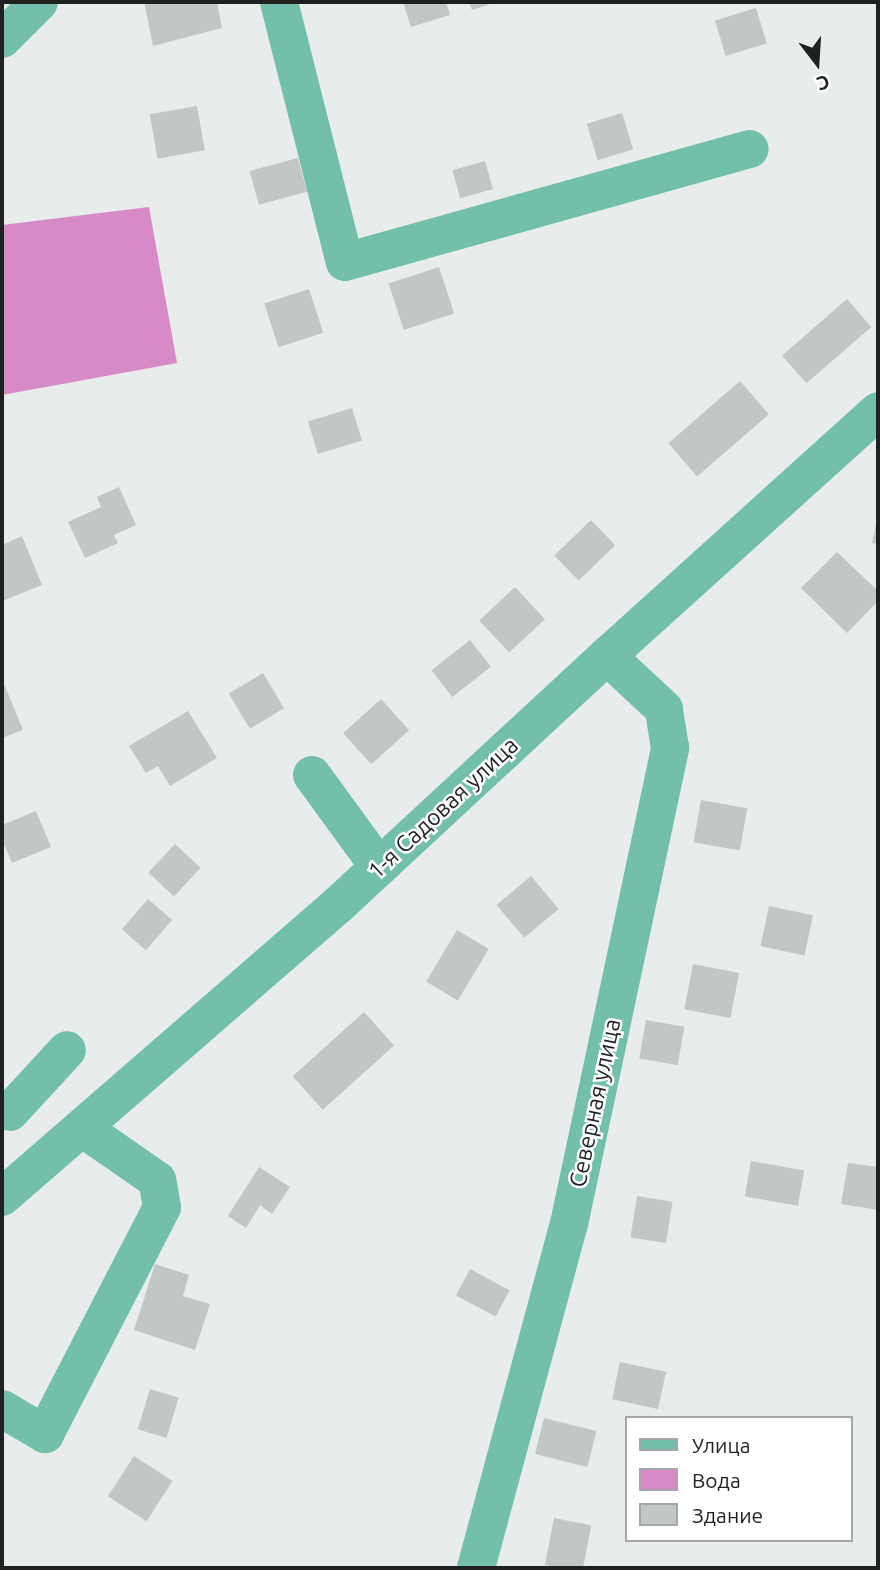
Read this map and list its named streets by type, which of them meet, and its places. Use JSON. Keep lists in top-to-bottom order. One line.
{"streets":{"street":["1-я Садовая улица","Северная улица"]},"crossings":[["1-я Садовая улица","Северная улица"]],"legend":["Улица","Вода","Здание"],"north":"bottom"}
